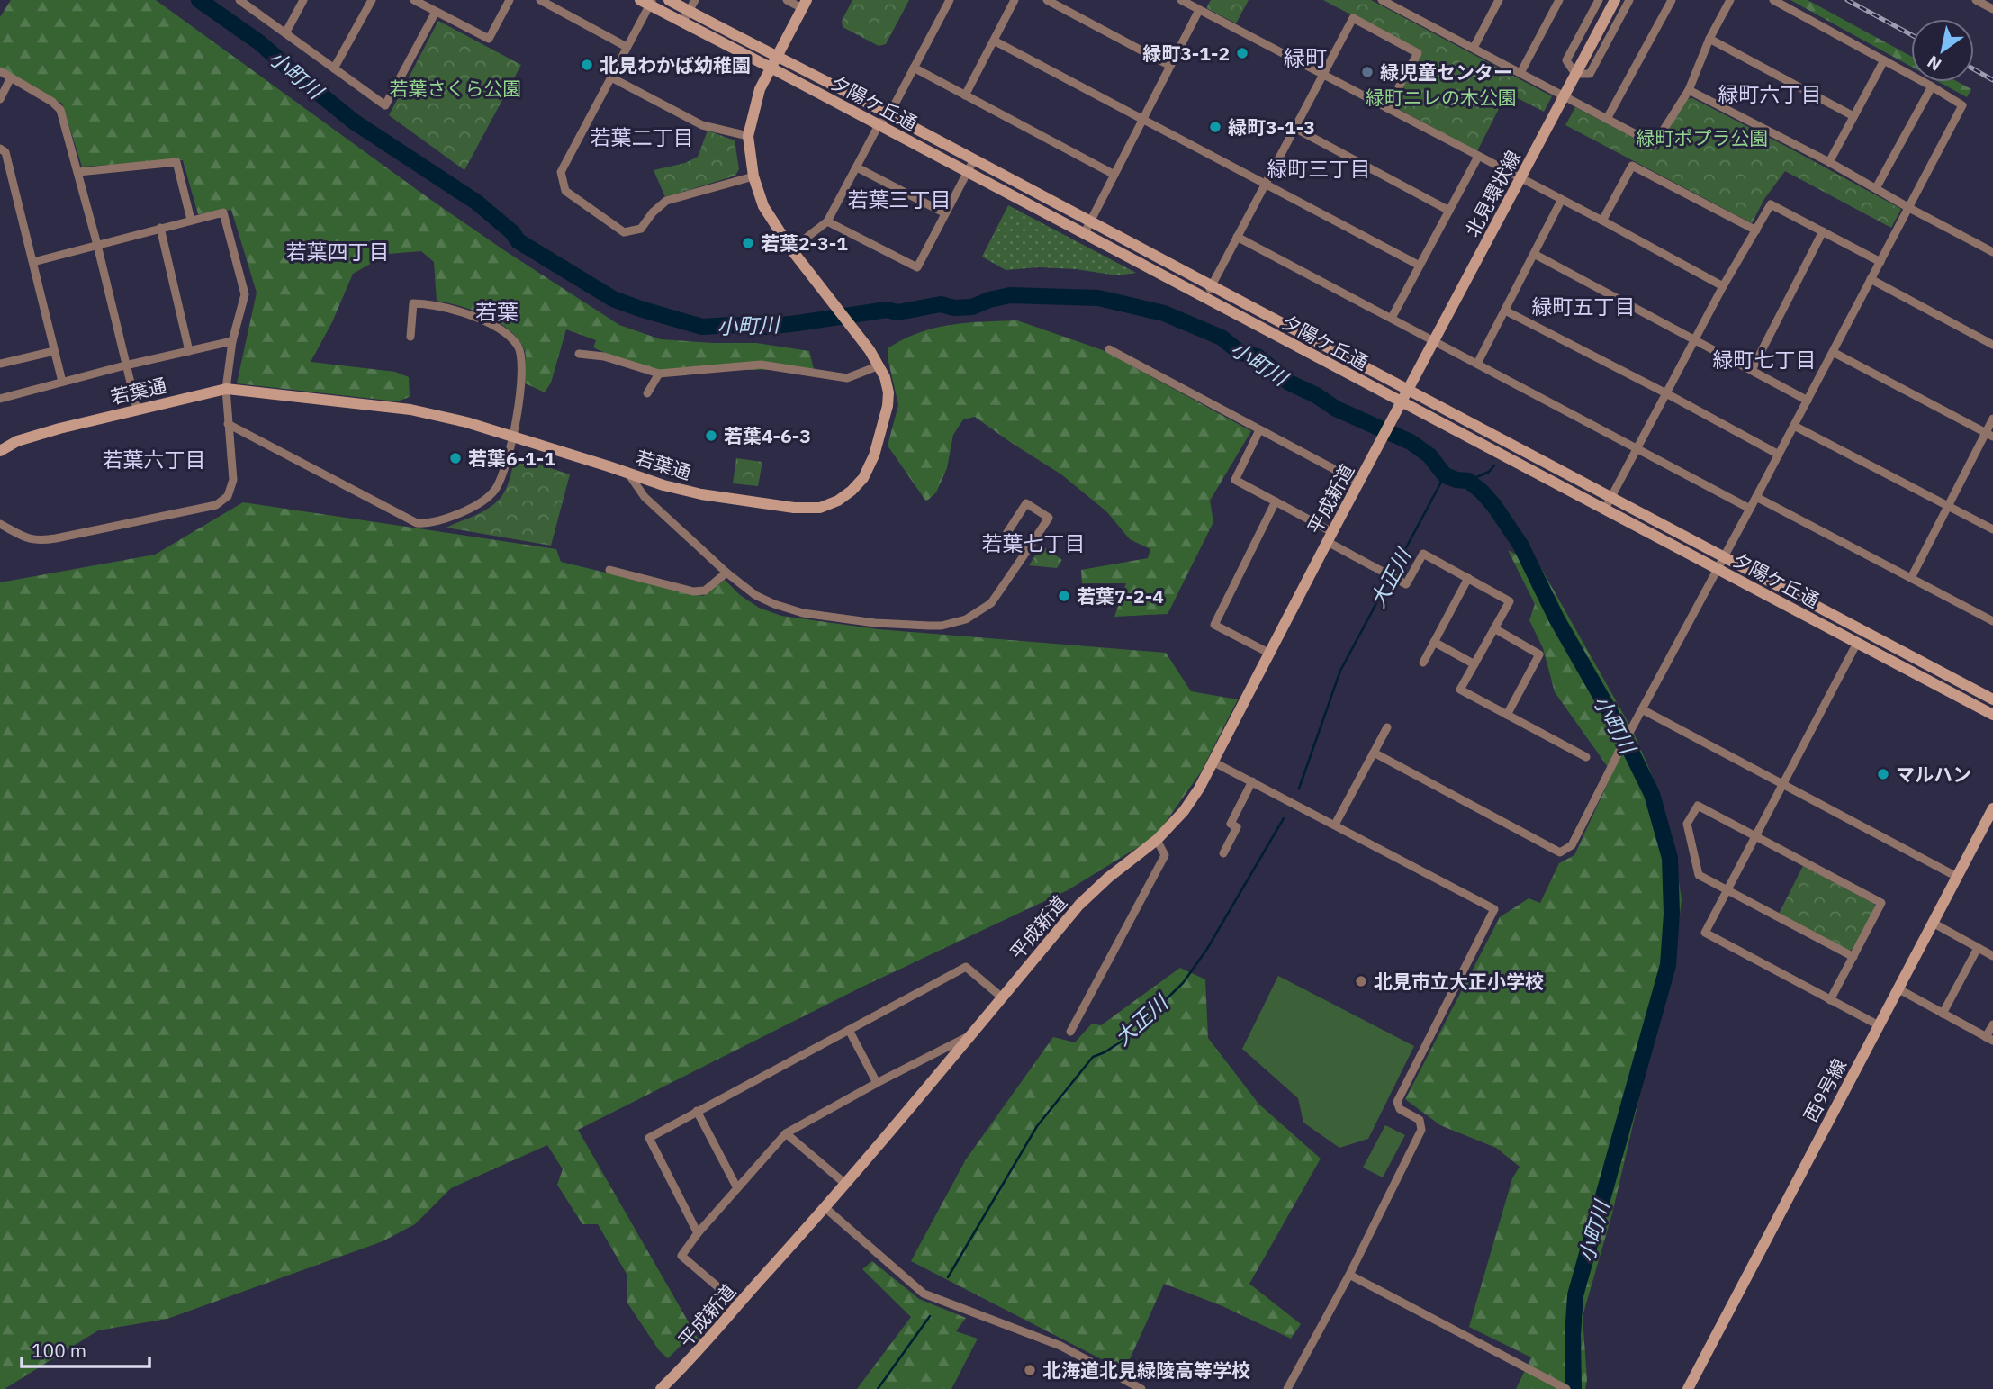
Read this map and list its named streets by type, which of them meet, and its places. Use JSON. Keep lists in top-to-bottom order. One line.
{"streets":{"street":["夕陽ケ丘通","北見環状線","若葉通","平成新道","西9号線"]},"crossings":[["夕陽ケ丘通","北見環状線"],["夕陽ケ丘通","若葉通"],["夕陽ケ丘通","平成新道"],["北見環状線","平成新道"]],"districts":["緑町","緑町六丁目","若葉二丁目","緑町三丁目","若葉三丁目","若葉四丁目","緑町五丁目","若葉","緑町七丁目","若葉六丁目","若葉七丁目"],"water":["小町川","大正川"],"parks":["若葉さくら公園","緑町ニレの木公園","緑町ポプラ公園"],"places":["緑町3-1-2","北見わかば幼稚園","緑児童センター","緑町3-1-3","若葉2-3-1","若葉4-6-3","若葉6-1-1","若葉7-2-4","マルハン","北見市立大正小学校","北海道北見緑陵高等学校"],"scale_bar":"100 m","north":"bottom left"}
